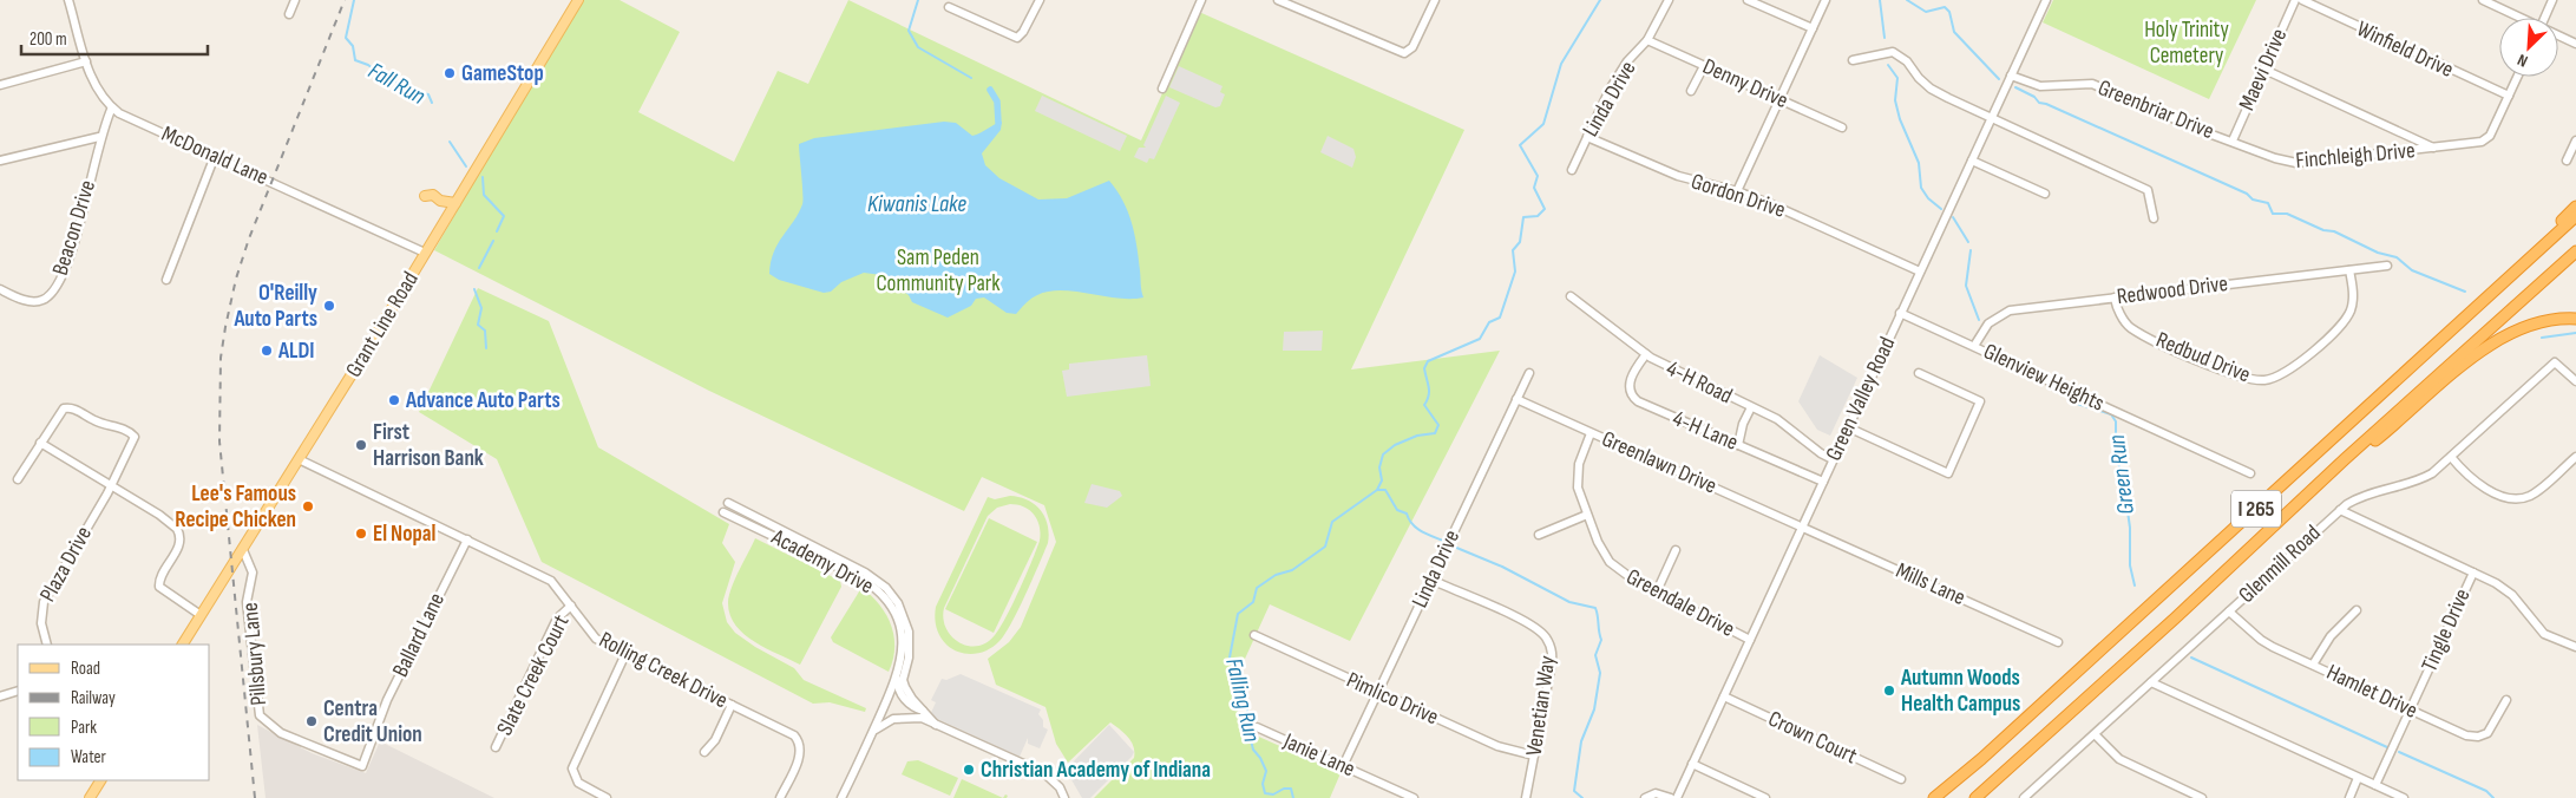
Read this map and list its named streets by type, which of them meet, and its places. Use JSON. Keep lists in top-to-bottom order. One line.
{"streets":{"highway":["I 265"],"main road":["Grant Line Road"],"street":["Winfield Drive","Maevi Drive","Denny Drive","Linda Drive","Greenbriar Drive","McDonald Lane","Finchleigh Drive","Gordon Drive","Beacon Drive","Redwood Drive","Redbud Drive","Glenview Heights","4-H Road","Green Valley Road","4-H Lane","Greenlawn Drive","Academy Drive","Plaza Drive","Glenmill Road","Mills Lane","Greendale Drive","Tingle Drive","Ballard Lane","Pillsbury Lane","Rolling Creek Drive","Slate Creek Court","Hamlet Drive","Pimlico Drive","Venetian Way","Crown Court","Janie Lane"]},"crossings":[["Winfield Drive","Finchleigh Drive"],["Maevi Drive","Greenbriar Drive"],["Maevi Drive","Finchleigh Drive"],["Denny Drive","Linda Drive"],["Linda Drive","Gordon Drive"],["Linda Drive","Greenlawn Drive"],["Linda Drive","Pimlico Drive"],["Linda Drive","Venetian Way"],["Linda Drive","Janie Lane"],["Greenbriar Drive","Finchleigh Drive"],["Greenbriar Drive","Green Valley Road"],["McDonald Lane","Beacon Drive"],["McDonald Lane","Grant Line Road"],["Gordon Drive","Green Valley Road"],["Redwood Drive","Redbud Drive"],["Redwood Drive","Glenview Heights"],["Grant Line Road","Pillsbury Lane"],["Grant Line Road","Rolling Creek Drive"],["Glenview Heights","Green Valley Road"],["4-H Road","Green Valley Road"],["4-H Road","4-H Lane"],["Green Valley Road","4-H Lane"],["Green Valley Road","Greenlawn Drive"],["Green Valley Road","Mills Lane"],["Green Valley Road","Greendale Drive"],["Green Valley Road","Crown Court"],["Greenlawn Drive","Mills Lane"],["Greenlawn Drive","Greendale Drive"],["Glenmill Road","Hamlet Drive"],["Tingle Drive","Hamlet Drive"],["Ballard Lane","Pillsbury Lane"],["Ballard Lane","Rolling Creek Drive"],["Rolling Creek Drive","Slate Creek Court"],["Pimlico Drive","Venetian Way"]],"water":["Fall Run","Kiwanis Lake","Green Run","Falling Run"],"parks":["Holy Trinity Cemetery","Sam Peden Community Park"],"places":["GameStop","O'Reilly Auto Parts","ALDI","Advance Auto Parts","First Harrison Bank","Lee's Famous Recipe Chicken","El Nopal","Autumn Woods Health Campus","Centra Credit Union","Christian Academy of Indiana"],"legend":["Road","Railway","Park","Water"],"scale_bar":"200 m","north":"bottom left"}
